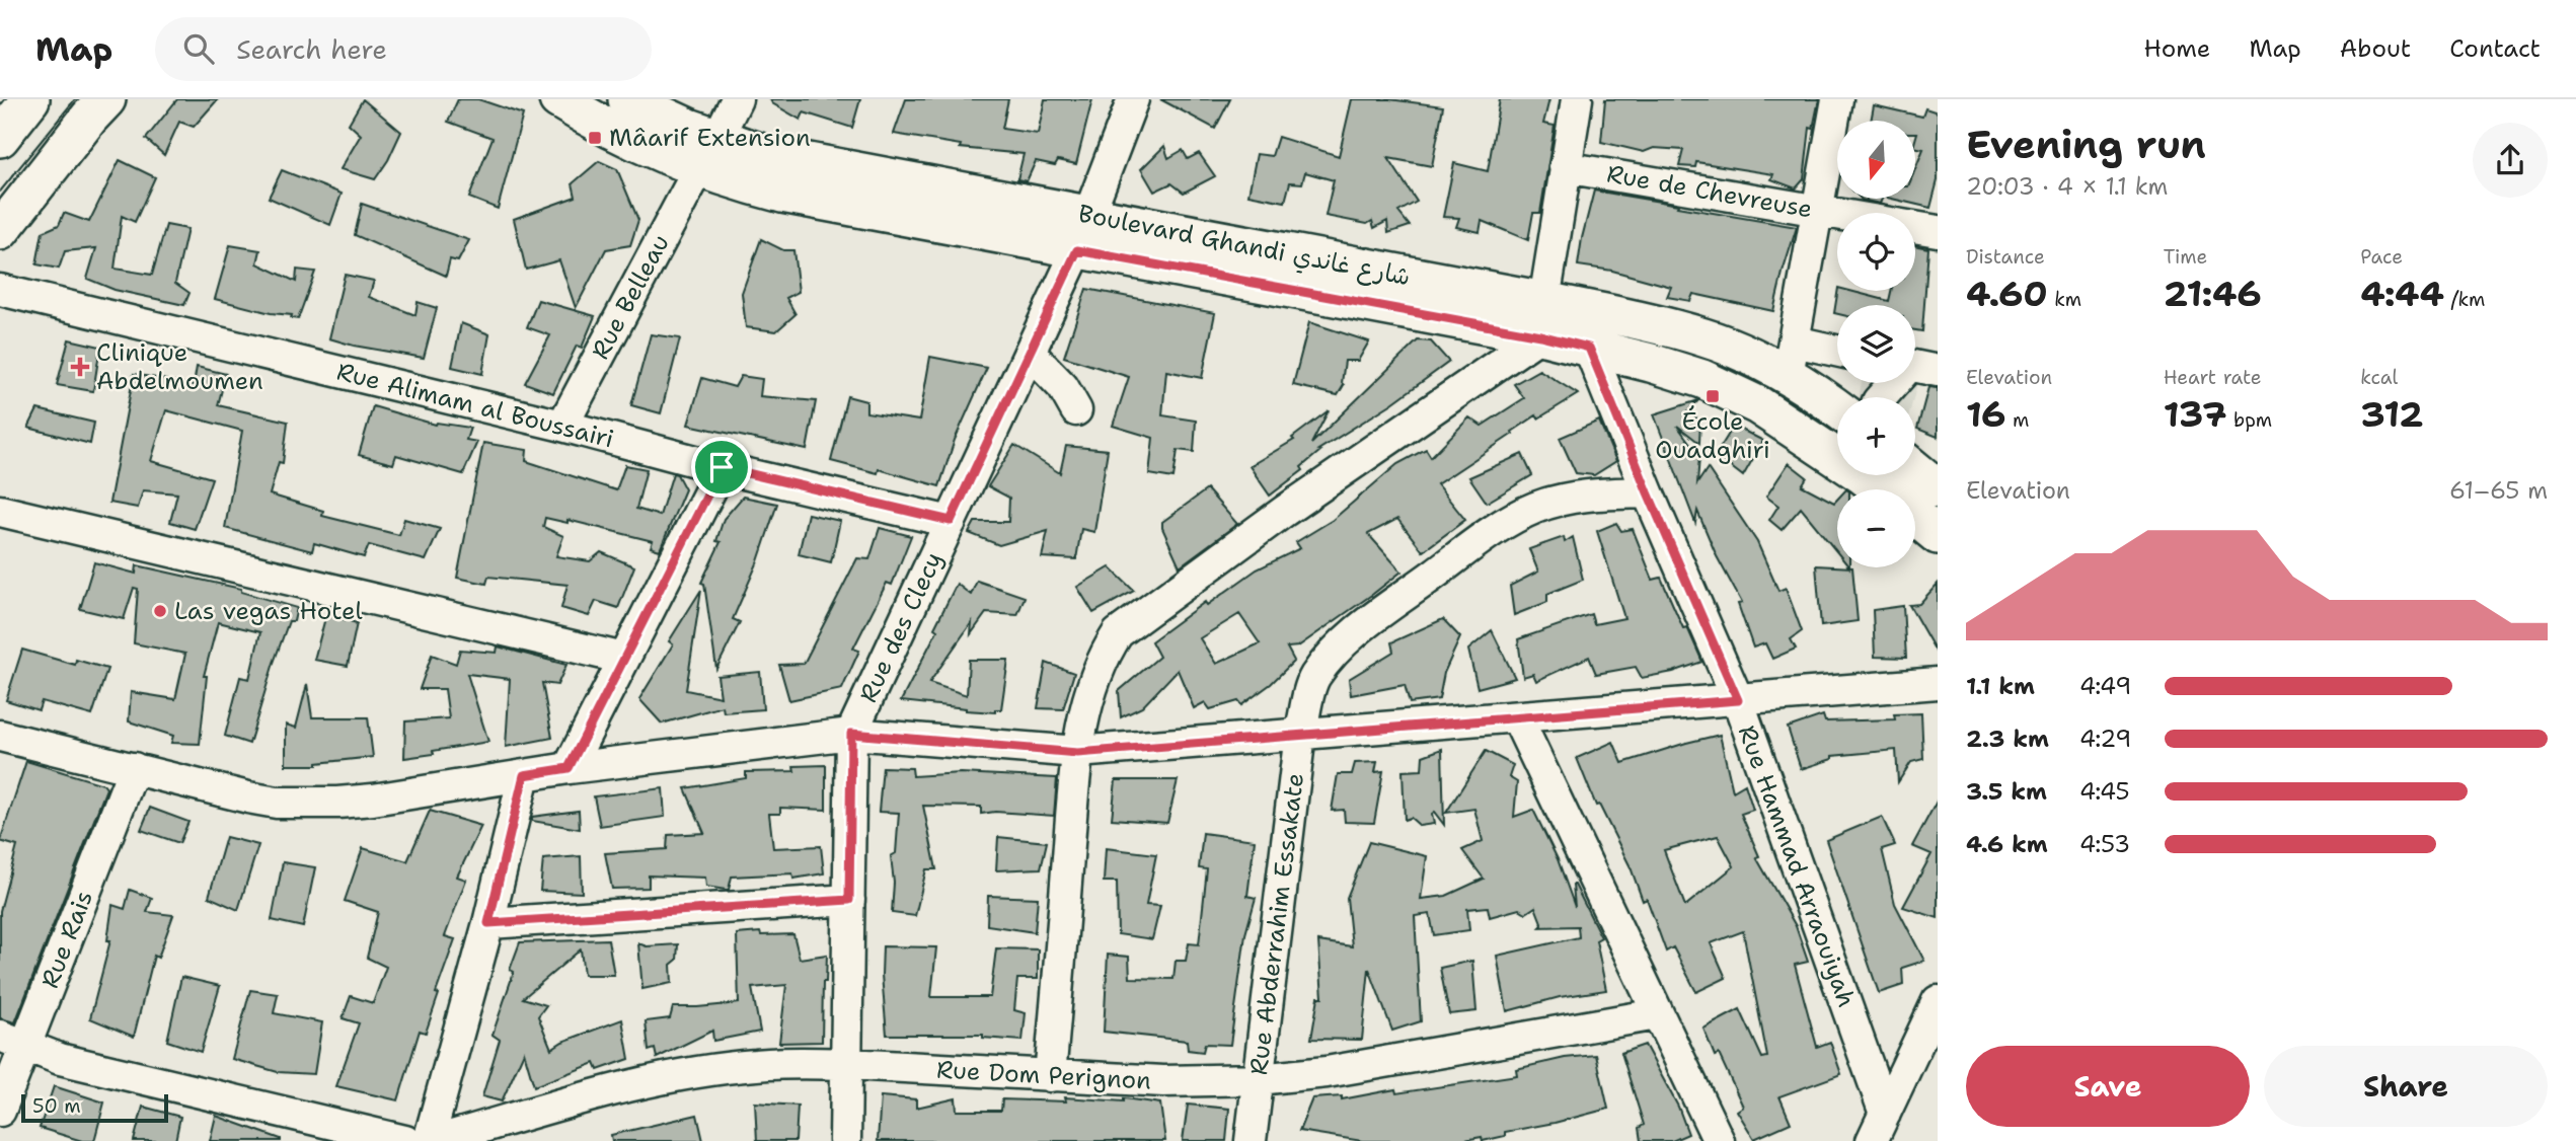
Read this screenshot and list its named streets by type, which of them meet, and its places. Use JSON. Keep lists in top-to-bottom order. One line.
{"streets":{"main road":["Boulevard Ghandi شارع غاندي"],"street":["Rue de Chevreuse","Rue Belleau","Rue Alimam al Boussairi","Rue des Clecy","Rue Hammad Arraouiyah","Rue Abderrahim Essakate","Rue Rais","Rue Dom Perignon"]},"crossings":[["Boulevard Ghandi شارع غاندي","Rue Belleau"],["Boulevard Ghandi شارع غاندي","Rue des Clecy"],["Boulevard Ghandi شارع غاندي","Rue Hammad Arraouiyah"],["Rue Belleau","Rue Alimam al Boussairi"],["Rue Alimam al Boussairi","Rue des Clecy"],["Rue Hammad Arraouiyah","Rue Abderrahim Essakate"],["Rue Abderrahim Essakate","Rue Dom Perignon"]],"places":{"transit":["Mâarif Extension","École Ouadghiri"],"health":["Clinique Abdelmoumen"],"other":["Las vegas Hotel"]},"scale_bar":"50 m","north":"bottom","page":{"header":"Map","search":"Search here","nav":["Home","Map","About","Contact"],"heading":["Evening run","20:03 · 4 × 1.1 km"],"map_buttons":["+","−"],"stats":[["Distance","4.60 km"],["Time","21:46"],["Pace","4:44 /km"],["Elevation","16 m"],["Heart rate","137 bpm"],["kcal","312"]],"chart":["Elevation","61–65 m"],"list":[{"name":"1.1 km","note":"4:49"},{"name":"2.3 km","note":"4:29"},{"name":"3.5 km","note":"4:45"},{"name":"4.6 km","note":"4:53"}],"buttons":["Save","Share"],"scale":"50 m"}}
